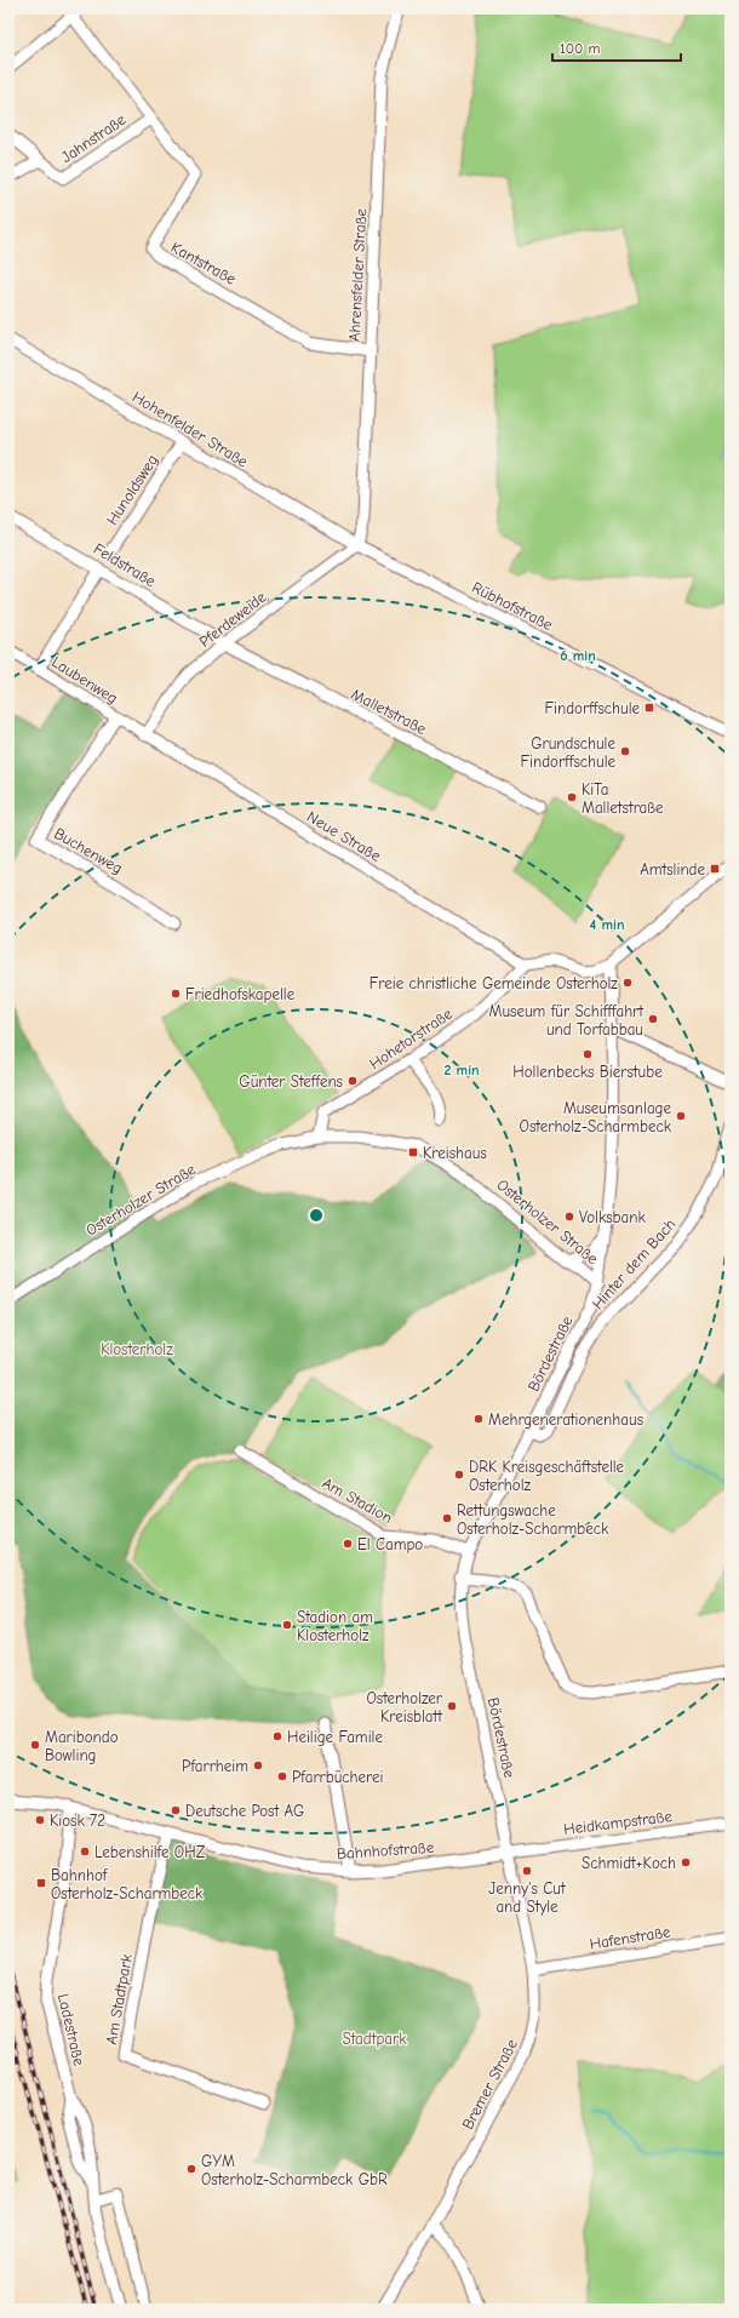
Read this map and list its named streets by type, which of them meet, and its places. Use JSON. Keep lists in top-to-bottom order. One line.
{"streets":{"street":["Jahnstraße","Kantstraße","Ahrensfelder Straße","Hohenfelder Straße","Hunoldsweg","Feldstraße","Rübhofstraße","Pferdeweide","Laubenweg","Malletstraße","Neue Straße","Buchenweg","Hohetorstraße","Osterholzer Straße","Hinter dem Bach","Bördestraße","Am Stadion","Heidkampstraße","Bahnhofstraße","Hafenstraße","Am Stadtpark","Ladestraße","Bremer Straße"]},"crossings":[["Jahnstraße","Kantstraße"],["Kantstraße","Ahrensfelder Straße"],["Ahrensfelder Straße","Hohenfelder Straße"],["Ahrensfelder Straße","Rübhofstraße"],["Ahrensfelder Straße","Pferdeweide"],["Hohenfelder Straße","Hunoldsweg"],["Hohenfelder Straße","Rübhofstraße"],["Hohenfelder Straße","Pferdeweide"],["Feldstraße","Pferdeweide"],["Feldstraße","Malletstraße"],["Rübhofstraße","Pferdeweide"],["Pferdeweide","Laubenweg"],["Pferdeweide","Malletstraße"],["Pferdeweide","Neue Straße"],["Laubenweg","Neue Straße"],["Laubenweg","Buchenweg"],["Neue Straße","Hohetorstraße"],["Hohetorstraße","Osterholzer Straße"],["Osterholzer Straße","Bördestraße"],["Hinter dem Bach","Bördestraße"],["Bördestraße","Am Stadion"],["Bördestraße","Heidkampstraße"],["Bördestraße","Bahnhofstraße"],["Bördestraße","Bremer Straße"],["Heidkampstraße","Bahnhofstraße"],["Heidkampstraße","Bremer Straße"],["Bahnhofstraße","Am Stadtpark"],["Bahnhofstraße","Ladestraße"],["Bahnhofstraße","Bremer Straße"],["Hafenstraße","Bremer Straße"]],"parks":["Klosterholz","Stadtpark"],"places":{"transit":["Findorffschule","Amtslinde","Kreishaus","Bahnhof Osterholz-Scharmbeck"],"other":["Grundschule Findorffschule","KiTa Malletstraße","Freie christliche Gemeinde Osterholz","Friedhofskapelle","Museum für Schifffahrt und Torfabbau","Hollenbecks Bierstube","Günter Steffens","Museumsanlage Osterholz-Scharmbeck","Volksbank","Mehrgenerationenhaus","DRK Kreisgeschäftstelle Osterholz","Rettungswache Osterholz-Scharmbeck","El Campo","Stadion am Klosterholz","Osterholzer Kreisblatt","Heilige Famile","Maribondo Bowling","Pfarrheim","Pfarrbücherei","Deutsche Post AG","Kiosk 72","Lebenshilfe OHZ","Schmidt+Koch","Jenny's Cut and Style","GYM Osterholz-Scharmbeck GbR"]},"scale_bar":"100 m","rings":["6 min","4 min","2 min"]}
